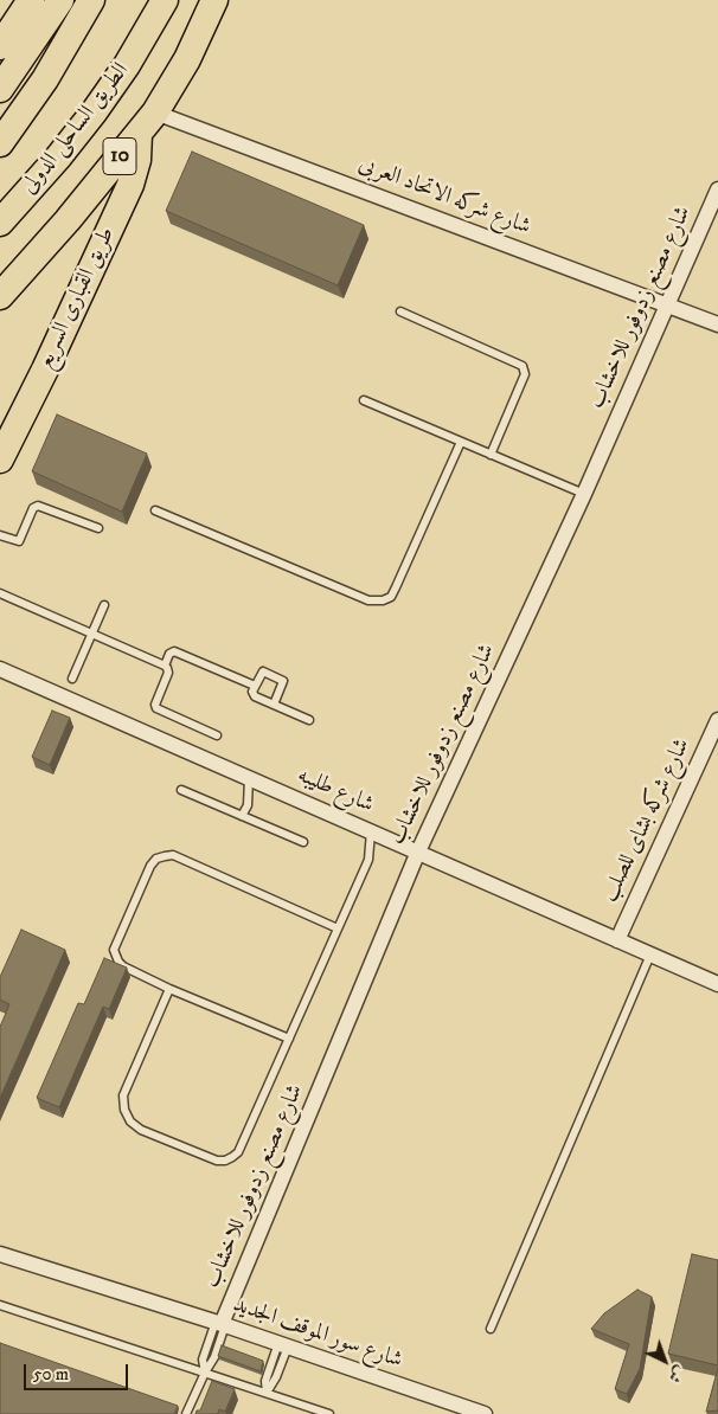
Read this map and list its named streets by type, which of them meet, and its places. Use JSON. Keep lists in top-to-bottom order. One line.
{"streets":{"highway":["الطريق الساحلى الدولى","10","طريق القبارى السريع"],"street":["شارع شركه الاتحاد العربى","شارع مصنع زدوفور للاخشاب","شارع طليبه","شارع شركه بشاى للصلب","شارع سور الموقف الجديد"]},"crossings":[["10","شارع شركه الاتحاد العربى"],["10","طريق القبارى السريع"],["شارع شركه الاتحاد العربى","شارع مصنع زدوفور للاخشاب"],["شارع مصنع زدوفور للاخشاب","شارع طليبه"],["شارع مصنع زدوفور للاخشاب","شارع سور الموقف الجديد"],["شارع طليبه","شارع شركه بشاى للصلب"]],"scale_bar":"50 m","north":"bottom right"}
